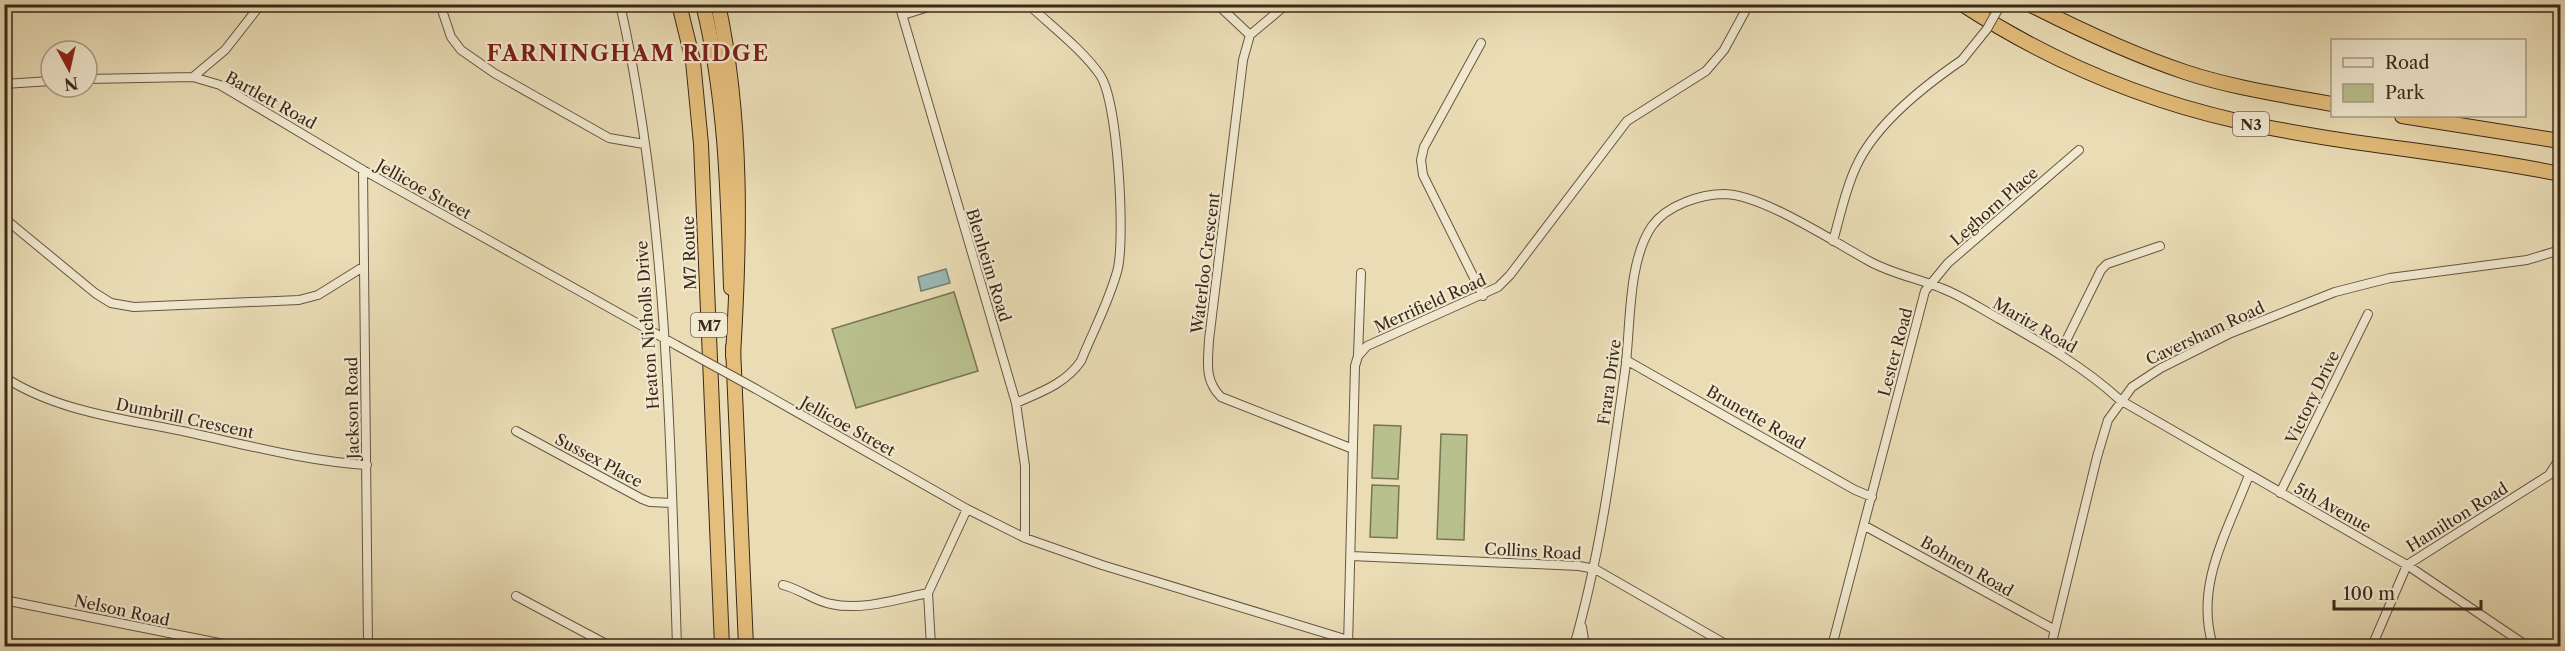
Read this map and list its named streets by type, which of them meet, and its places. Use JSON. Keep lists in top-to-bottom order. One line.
{"streets":{"highway":["N3","M7 Route","M7"],"street":["Bartlett Road","Jellicoe Street","Leghorn Place","Waterloo Crescent","Blenheim Road","Merrifield Road","Heaton Nicholls Drive","Maritz Road","Caversham Road","Lester Road","Frara Drive","Victory Drive","Jackson Road","Brunette Road","Dumbrill Crescent","Sussex Place","5th Avenue","Hamilton Road","Collins Road","Bohnen Road","Nelson Road"]},"crossings":[["Bartlett Road","Jellicoe Street"],["Bartlett Road","Jackson Road"],["Jellicoe Street","Blenheim Road"],["Jellicoe Street","Heaton Nicholls Drive"],["Jellicoe Street","Jackson Road"],["Leghorn Place","Maritz Road"],["Leghorn Place","Lester Road"],["Heaton Nicholls Drive","Sussex Place"],["Maritz Road","Caversham Road"],["Maritz Road","Lester Road"],["Maritz Road","5th Avenue"],["Caversham Road","5th Avenue"],["Caversham Road","Bohnen Road"],["Lester Road","Brunette Road"],["Lester Road","Bohnen Road"],["Frara Drive","Brunette Road"],["Frara Drive","Collins Road"],["Victory Drive","5th Avenue"],["Jackson Road","Dumbrill Crescent"],["5th Avenue","Hamilton Road"]],"districts":["FARNINGHAM RIDGE"],"legend":["Road","Park"],"scale_bar":"100 m","north":"bottom"}
